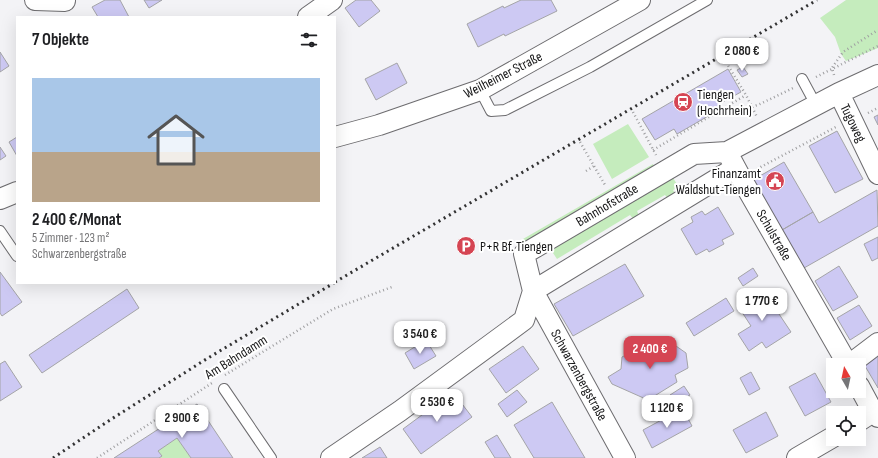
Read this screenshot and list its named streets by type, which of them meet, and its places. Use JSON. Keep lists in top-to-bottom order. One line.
{"streets":{"street":["Weilheimer Straße","Tugoweg","Bahnhofstraße","Schulstraße","Schwarzenbergstraße"],"path":["Am Bahndamm"]},"crossings":[["Tugoweg","Bahnhofstraße"],["Bahnhofstraße","Schulstraße"],["Bahnhofstraße","Schwarzenbergstraße"]],"places":{"station":["Tiengen (Hochrhein)"],"public building":["Finanzamt Waldshut-Tiengen"],"parking":["P+R Bf. Tiengen"]},"north":"top","page":{"heading":"7 Objekte","price":["2 080 €","1 770 €","3 540 €","2 400 €","2 530 €","1 120 €","2 900 €"],"list":[{"name":"2 400 €/Monat","note":"5 Zimmer · 123 m² · Schwarzenbergstraße"}]}}
